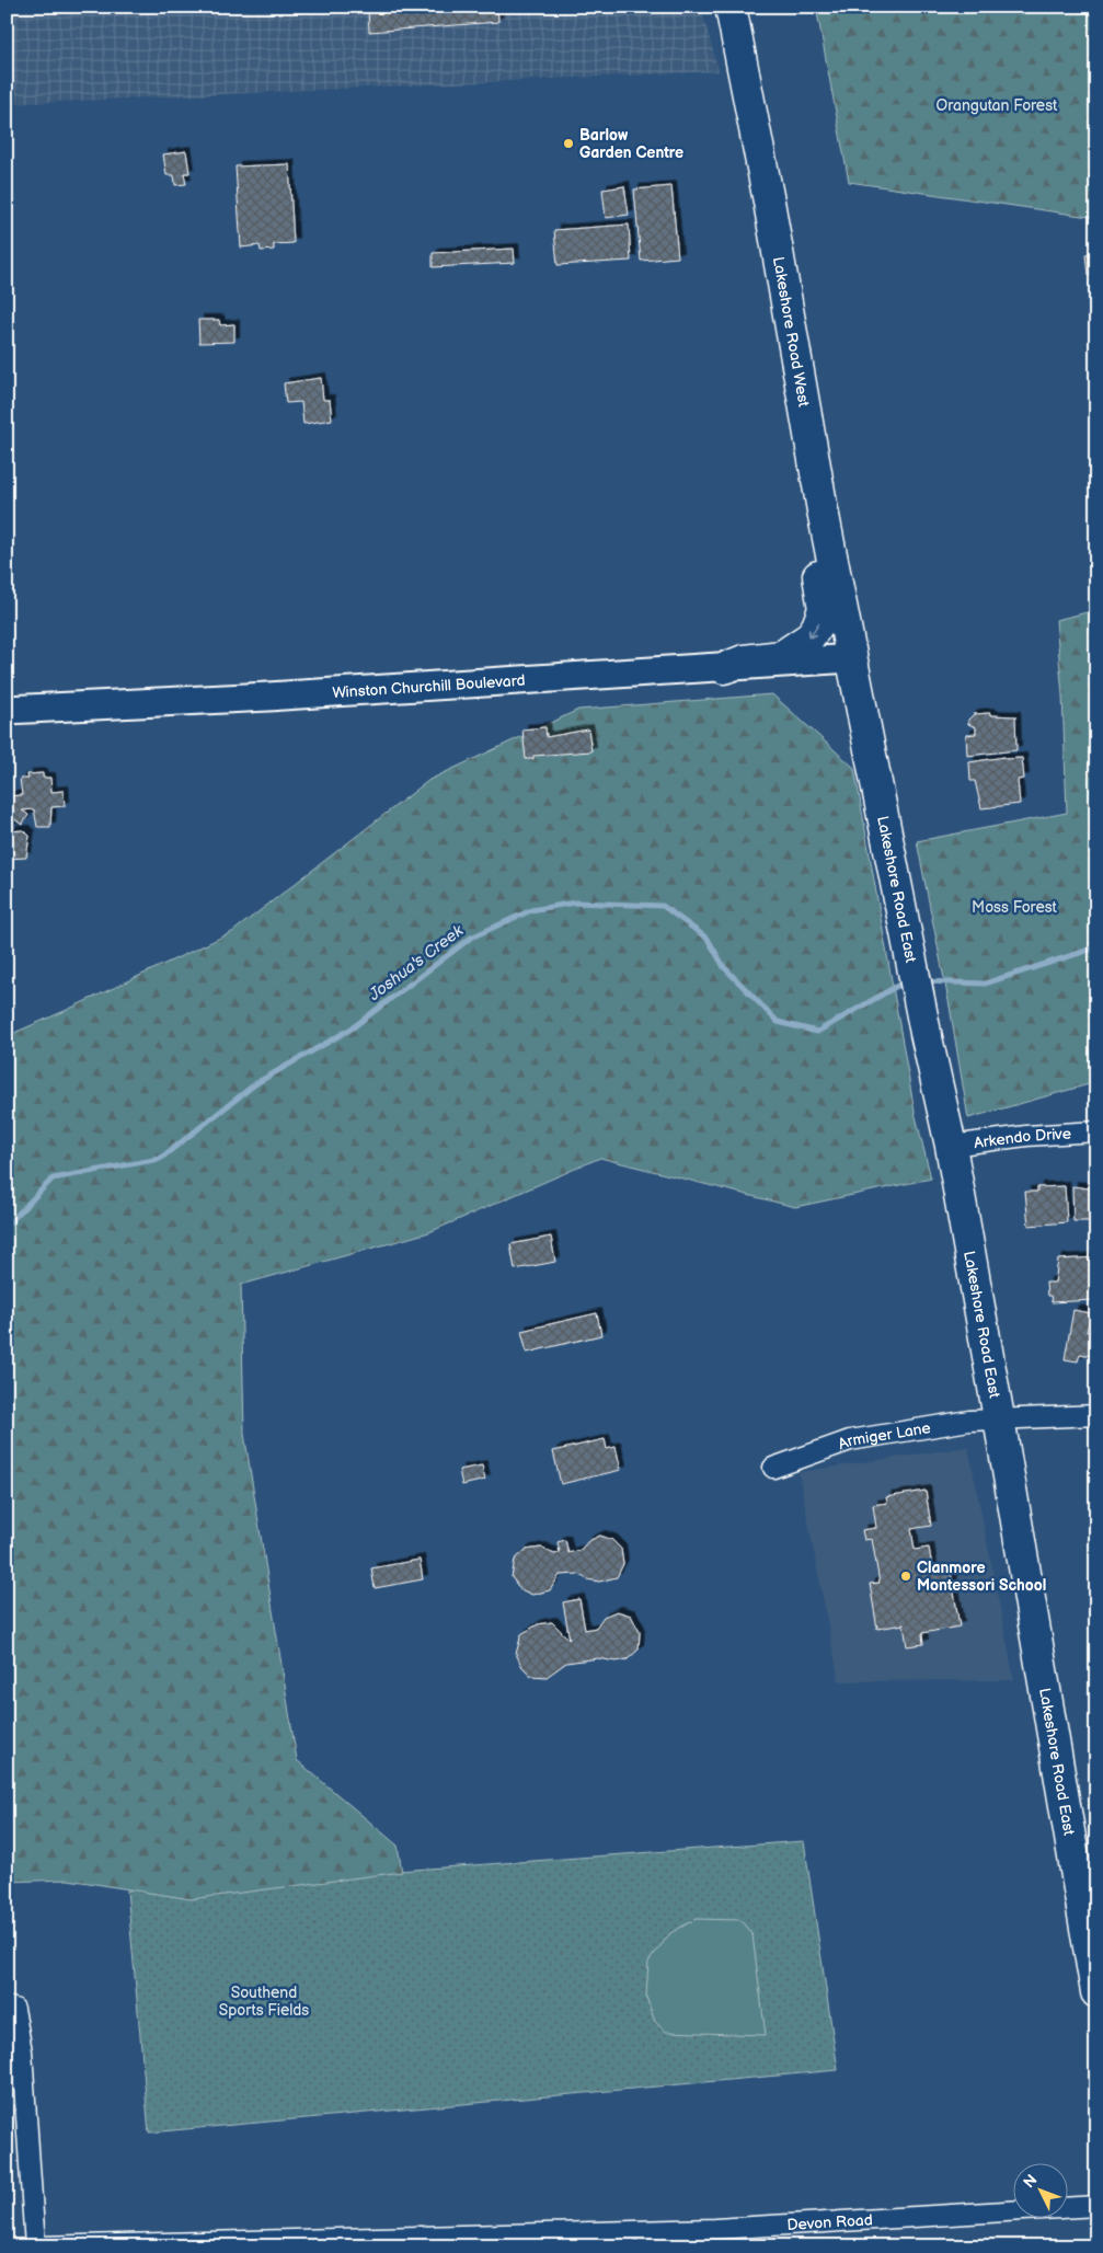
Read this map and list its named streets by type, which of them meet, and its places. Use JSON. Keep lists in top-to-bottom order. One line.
{"streets":{"main road":["Lakeshore Road West","Winston Churchill Boulevard","Lakeshore Road East"],"street":["Arkendo Drive","Armiger Lane","Devon Road"]},"crossings":[["Lakeshore Road West","Winston Churchill Boulevard"],["Lakeshore Road West","Lakeshore Road East"],["Winston Churchill Boulevard","Lakeshore Road East"],["Lakeshore Road East","Arkendo Drive"],["Lakeshore Road East","Armiger Lane"]],"water":["Joshua's Creek"],"parks":["Orangutan Forest","Moss Forest","Southend Sports Fields"],"places":["Barlow Garden Centre","Clanmore Montessori School"],"north":"top left"}
